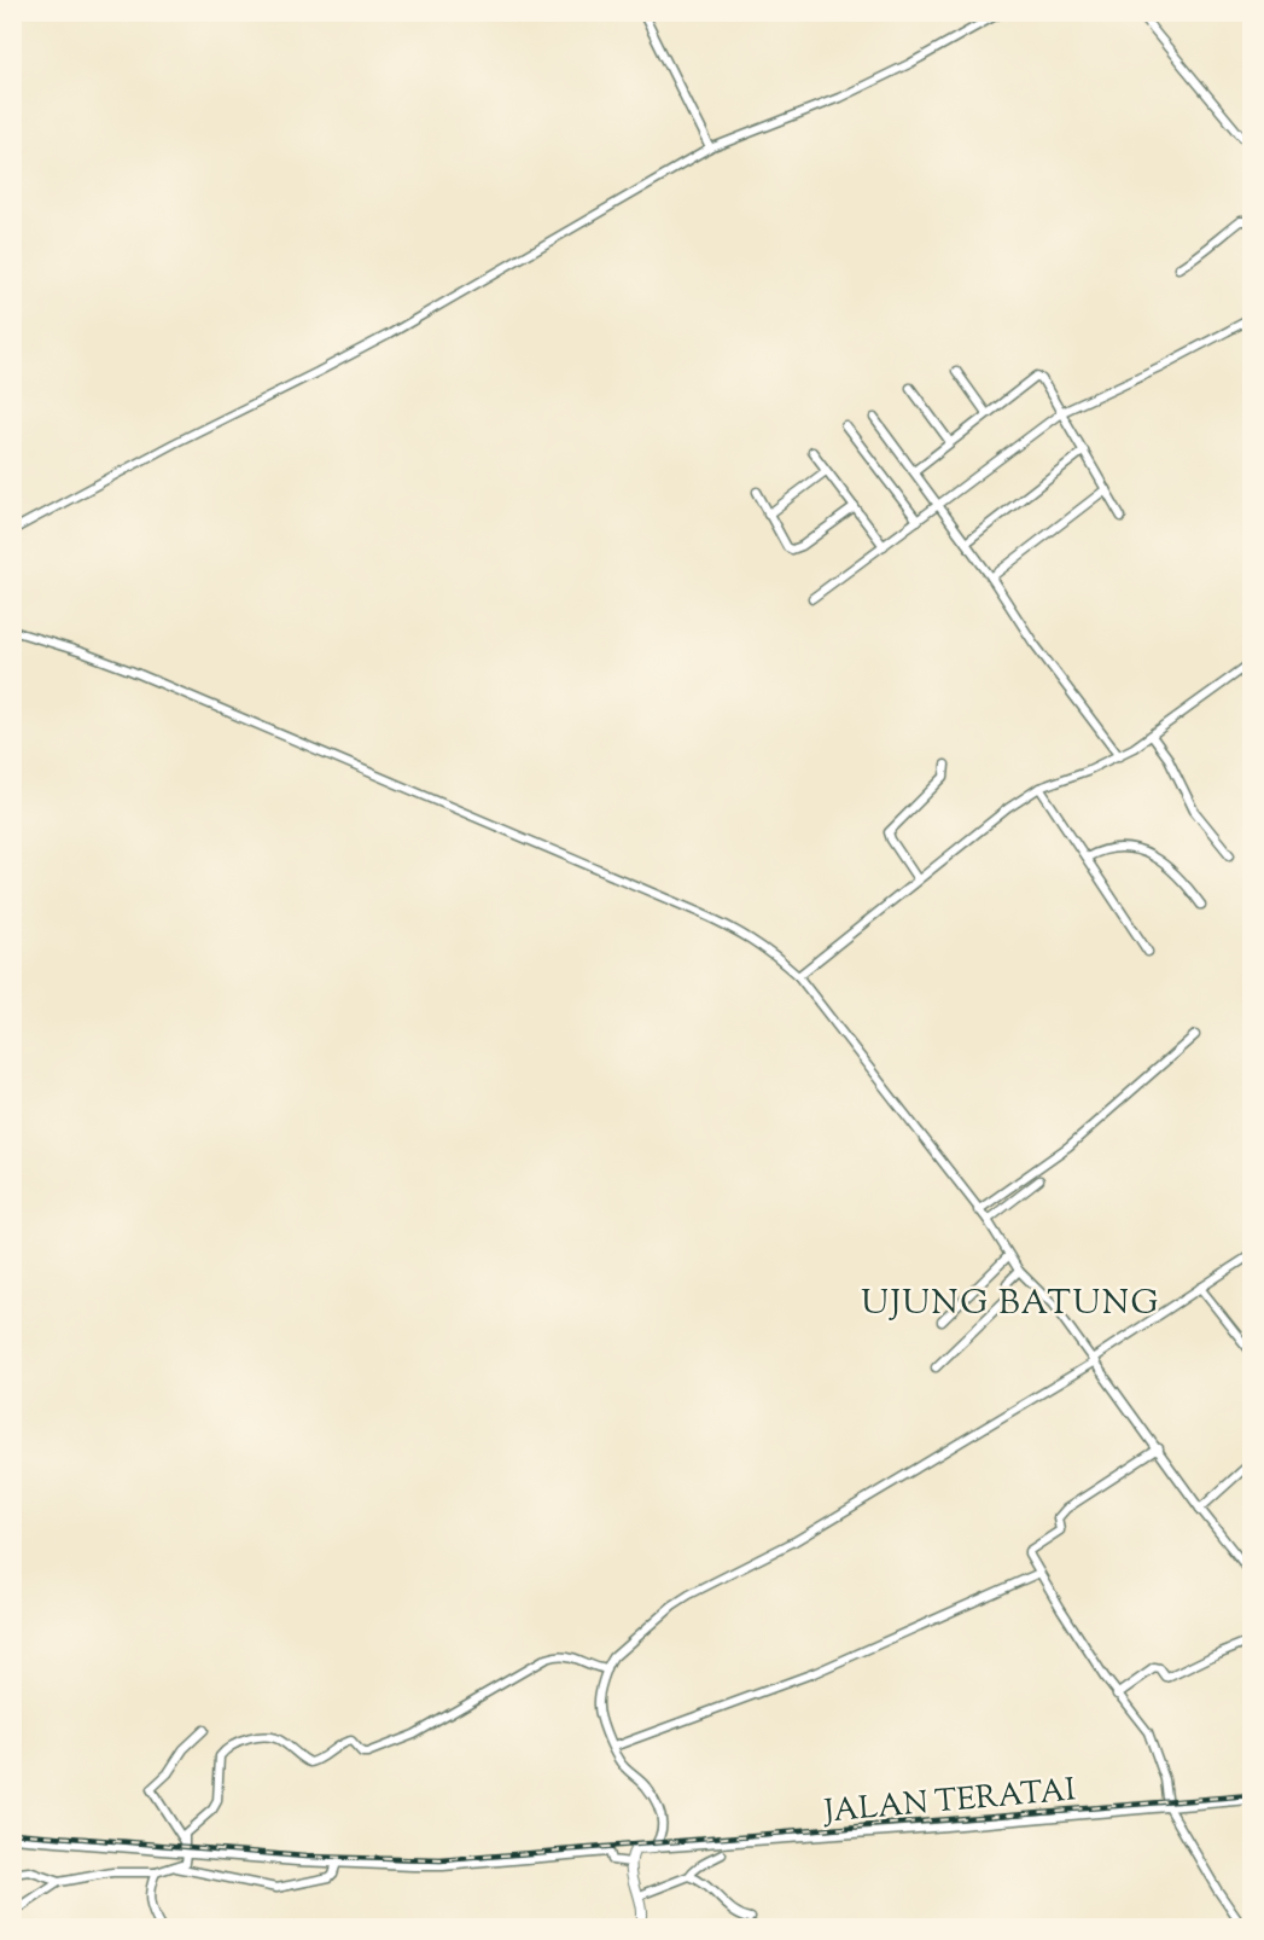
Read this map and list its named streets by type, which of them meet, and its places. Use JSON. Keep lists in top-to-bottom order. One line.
{"streets":{"street":["JALAN TERATAI"]},"districts":["UJUNG BATUNG"]}
